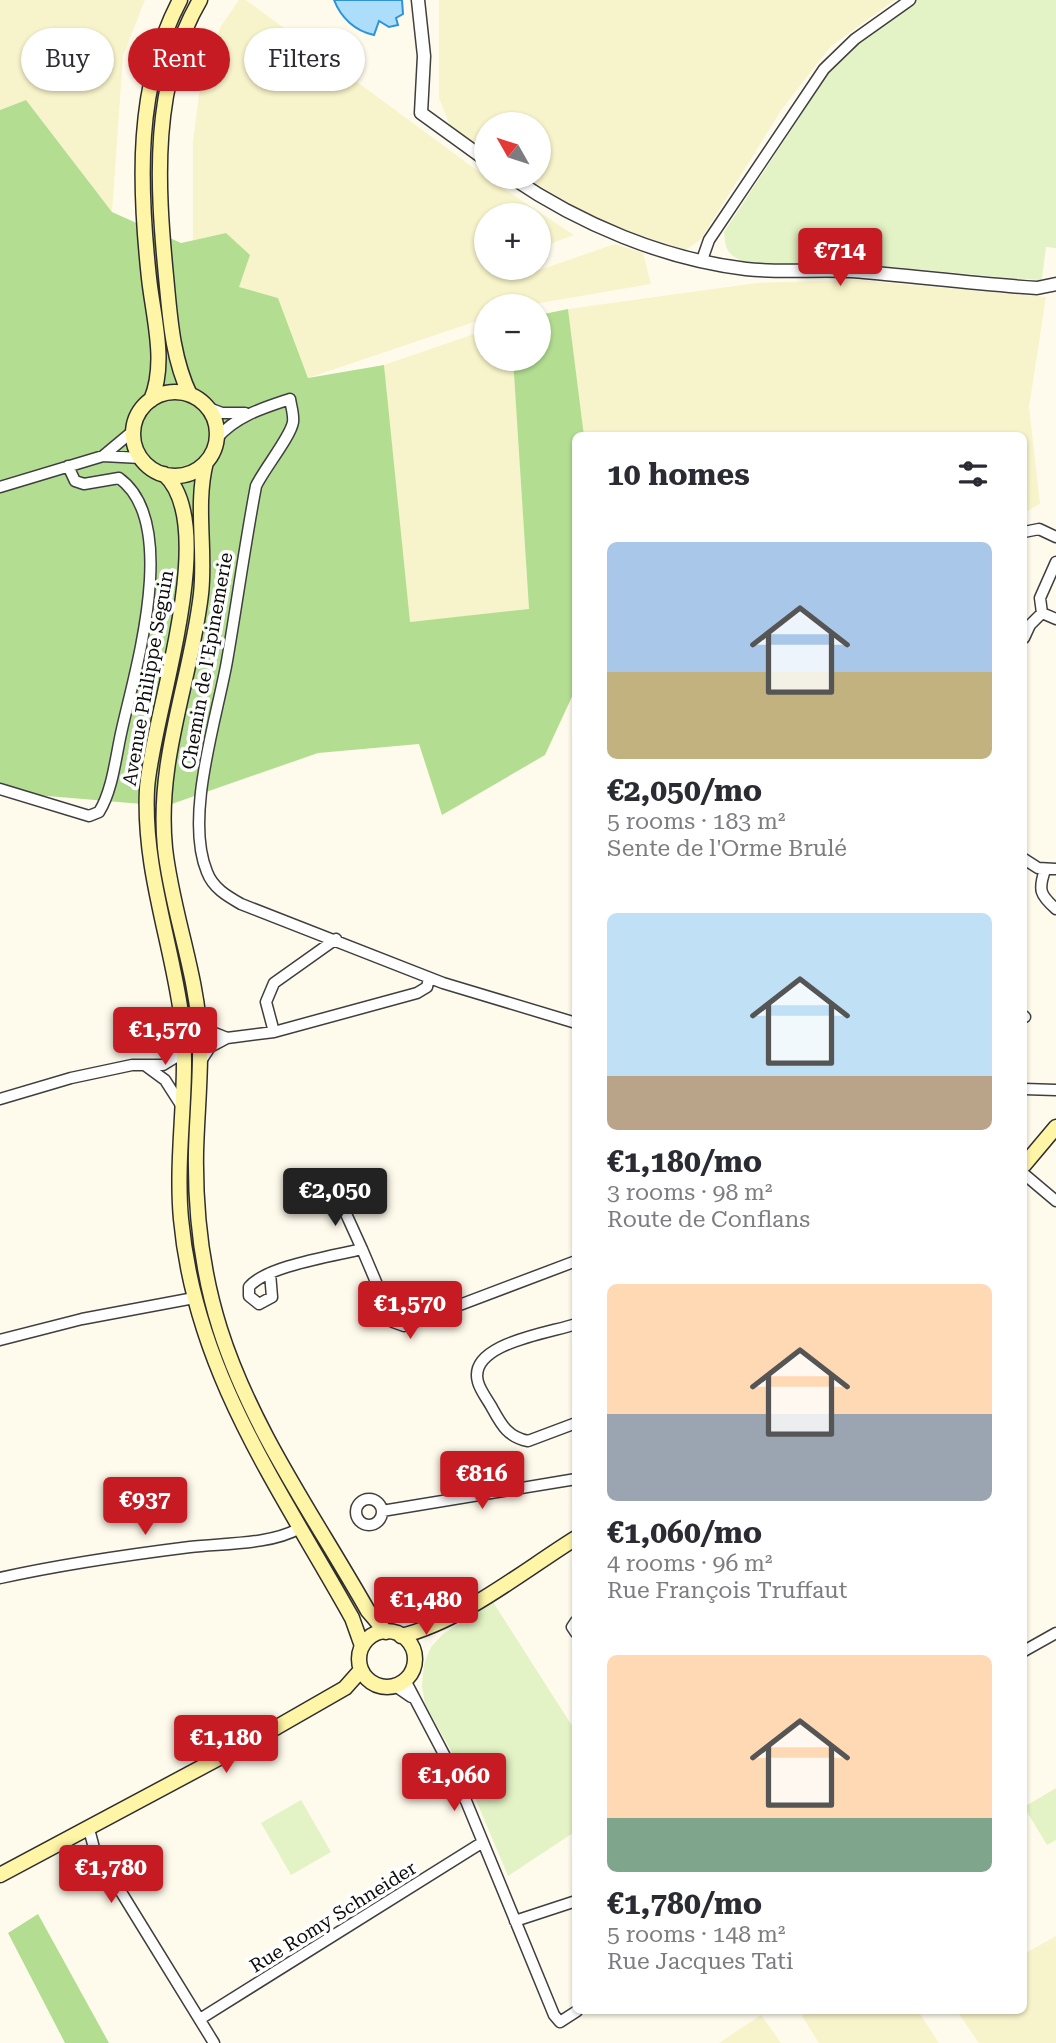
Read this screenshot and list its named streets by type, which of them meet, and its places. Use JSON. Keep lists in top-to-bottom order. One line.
{"streets":{"main road":["Avenue Philippe Seguin"],"street":["Chemin de l'Epinemerie","Rue Romy Schneider"]},"north":"top left","page":{"chip":["Buy","Rent","Filters"],"map_buttons":["+","−"],"price":["€714","€1,570","€2,050","€1,570","€816","€937","€1,480","€1,180","€1,060","€1,780"],"heading":"10 homes","list":[{"name":"€2,050/mo","note":"5 rooms · 183 m² · Sente de l'Orme Brulé"},{"name":"€1,180/mo","note":"3 rooms · 98 m² · Route de Conflans"},{"name":"€1,060/mo","note":"4 rooms · 96 m² · Rue François Truffaut"},{"name":"€1,780/mo","note":"5 rooms · 148 m² · Rue Jacques Tati"}]}}
